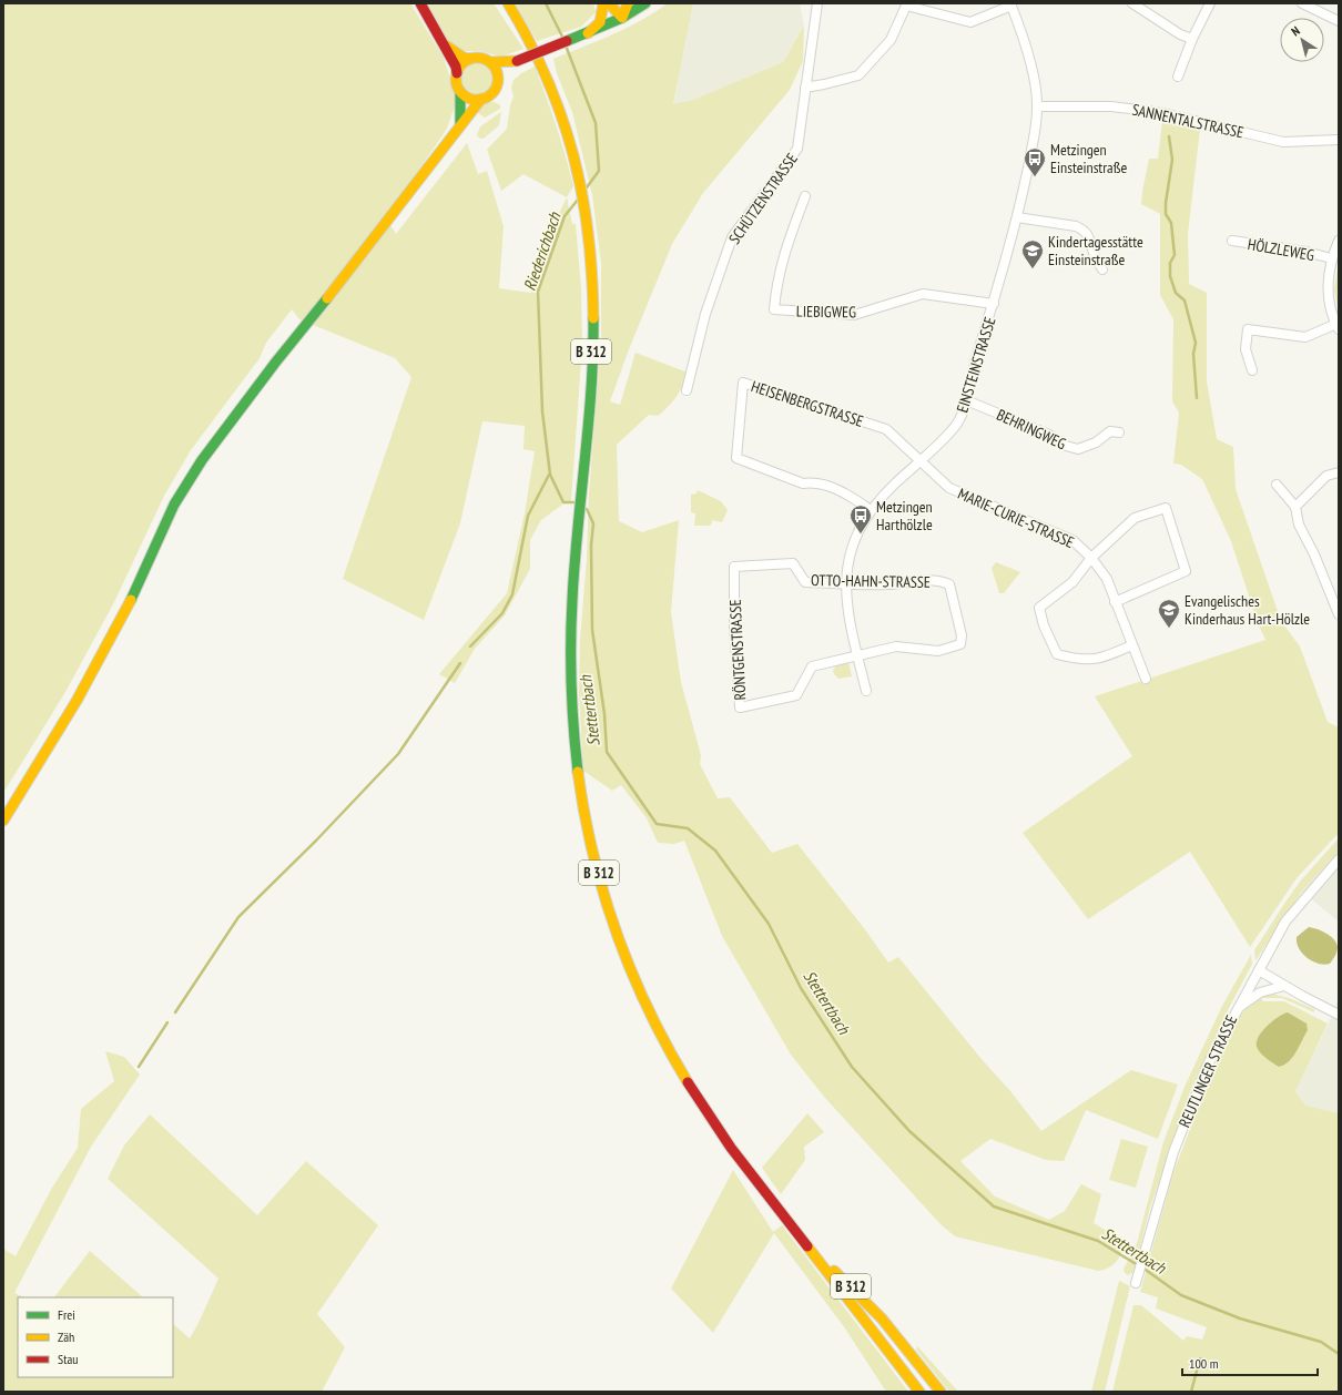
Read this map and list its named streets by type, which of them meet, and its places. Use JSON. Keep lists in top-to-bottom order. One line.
{"streets":{"main road":["B 312"],"street":["SANNENTALSTRASSE","SCHÜTZENSTRASSE","HÖLZLEWEG","LIEBIGWEG","EINSTEINSTRASSE","HEISENBERGSTRASSE","BEHRINGWEG","MARIE-CURIE-STRASSE","OTTO-HAHN-STRASSE","RÖNTGENSTRASSE","REUTLINGER STRASSE"]},"crossings":[["SANNENTALSTRASSE","EINSTEINSTRASSE"],["LIEBIGWEG","EINSTEINSTRASSE"],["EINSTEINSTRASSE","HEISENBERGSTRASSE"],["EINSTEINSTRASSE","BEHRINGWEG"],["EINSTEINSTRASSE","MARIE-CURIE-STRASSE"],["EINSTEINSTRASSE","OTTO-HAHN-STRASSE"],["EINSTEINSTRASSE","RÖNTGENSTRASSE"],["HEISENBERGSTRASSE","MARIE-CURIE-STRASSE"],["OTTO-HAHN-STRASSE","RÖNTGENSTRASSE"]],"water":["Riederichbach","Stettertbach"],"places":{"bus stop":["Metzingen Einsteinstraße","Metzingen Harthölzle"],"school or university":["Kindertagesstätte Einsteinstraße","Evangelisches Kinderhaus Hart-Hölzle"]},"legend":["Frei","Zäh","Stau"],"scale_bar":"100 m","north":"top left"}
